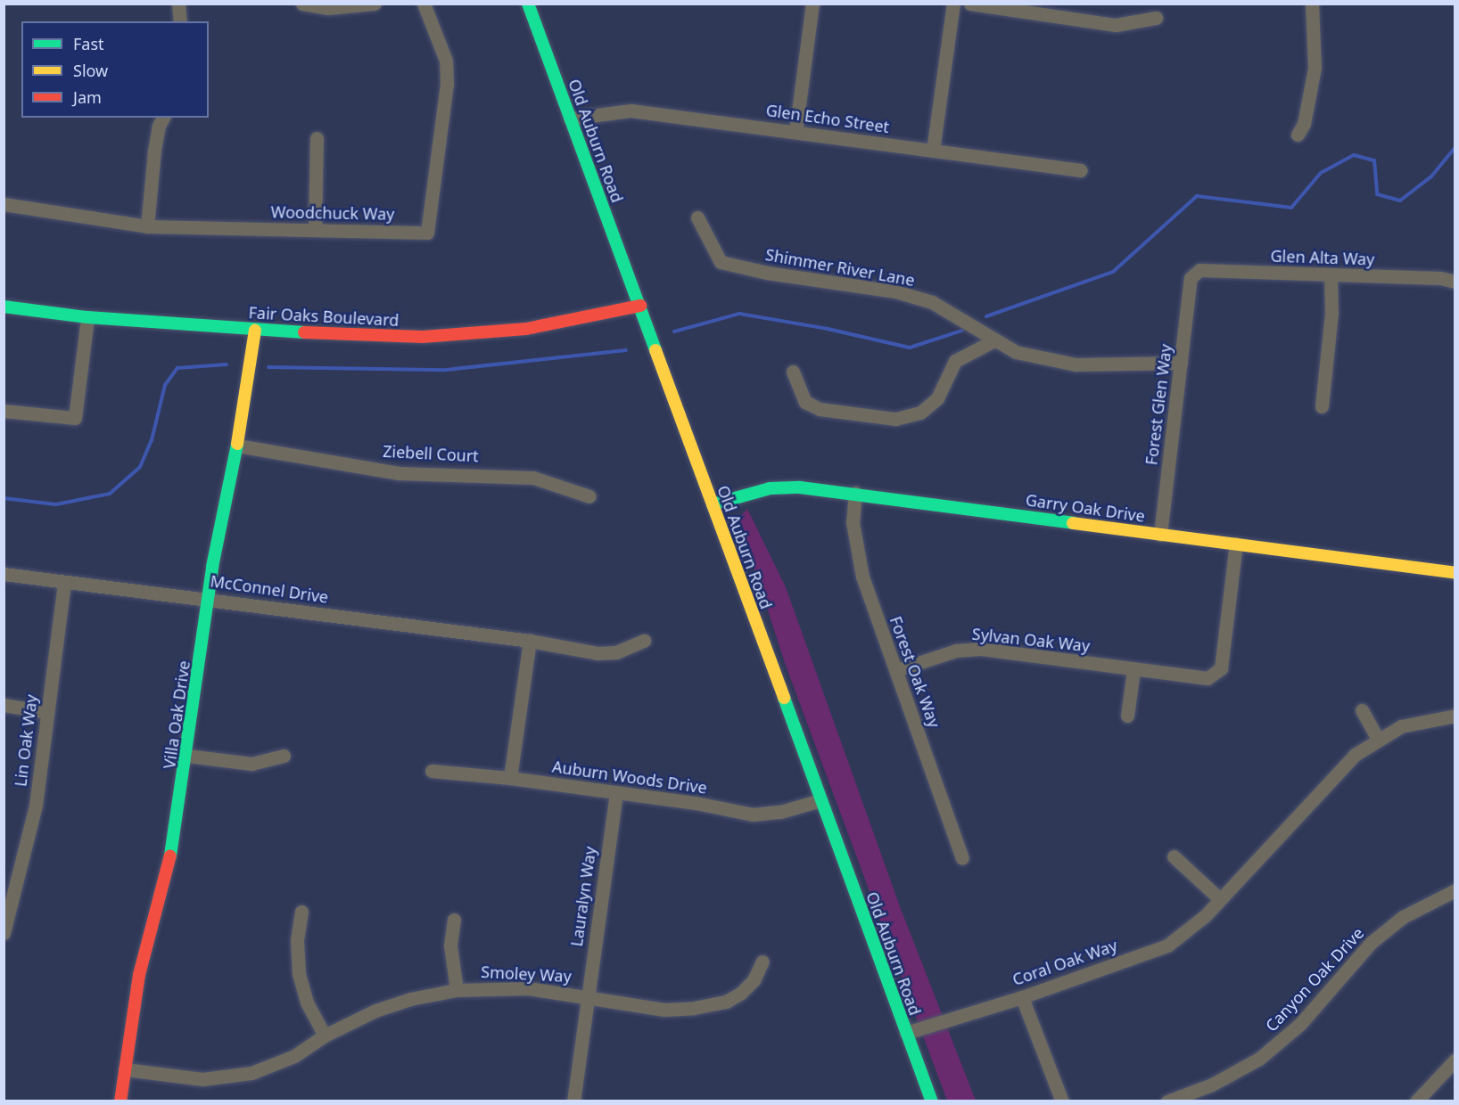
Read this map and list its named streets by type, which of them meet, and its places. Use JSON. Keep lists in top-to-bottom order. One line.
{"streets":{"main road":["Old Auburn Road","Fair Oaks Boulevard","Garry Oak Drive","Villa Oak Drive"],"street":["Glen Echo Street","Woodchuck Way","Glen Alta Way","Shimmer River Lane","Forest Glen Way","Ziebell Court","McConnel Drive","Sylvan Oak Way","Forest Oak Way","Lin Oak Way","Auburn Woods Drive","Lauralyn Way","Coral Oak Way","Smoley Way","Canyon Oak Drive"]},"crossings":[["Glen Echo Street","Old Auburn Road"],["Old Auburn Road","Fair Oaks Boulevard"],["Old Auburn Road","Garry Oak Drive"],["Old Auburn Road","Auburn Woods Drive"],["Old Auburn Road","Coral Oak Way"],["Glen Alta Way","Forest Glen Way"],["Fair Oaks Boulevard","Villa Oak Drive"],["Forest Glen Way","Garry Oak Drive"],["Ziebell Court","Villa Oak Drive"],["Garry Oak Drive","Sylvan Oak Way"],["Garry Oak Drive","Forest Oak Way"],["McConnel Drive","Villa Oak Drive"],["McConnel Drive","Lin Oak Way"],["Sylvan Oak Way","Forest Oak Way"],["Villa Oak Drive","Smoley Way"],["Auburn Woods Drive","Lauralyn Way"],["Lauralyn Way","Smoley Way"]],"legend":["Fast","Slow","Jam"]}
